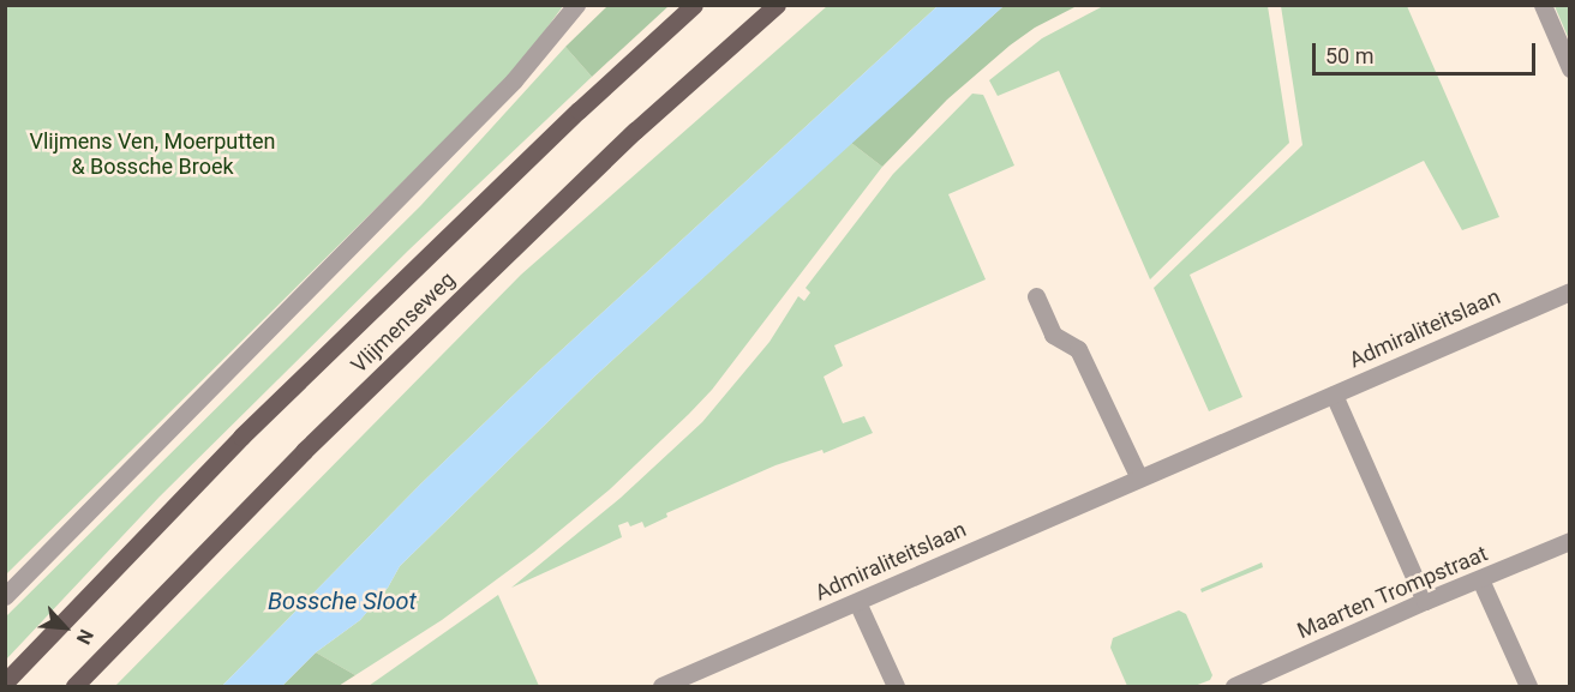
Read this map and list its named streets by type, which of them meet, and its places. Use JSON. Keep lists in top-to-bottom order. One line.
{"streets":{"main road":["Vlijmenseweg"],"street":["Admiraliteitslaan","Maarten Trompstraat"]},"water":["Bossche Sloot"],"parks":["Vlijmens Ven, Moerputten & Bossche Broek"],"scale_bar":"50 m","north":"bottom right"}
